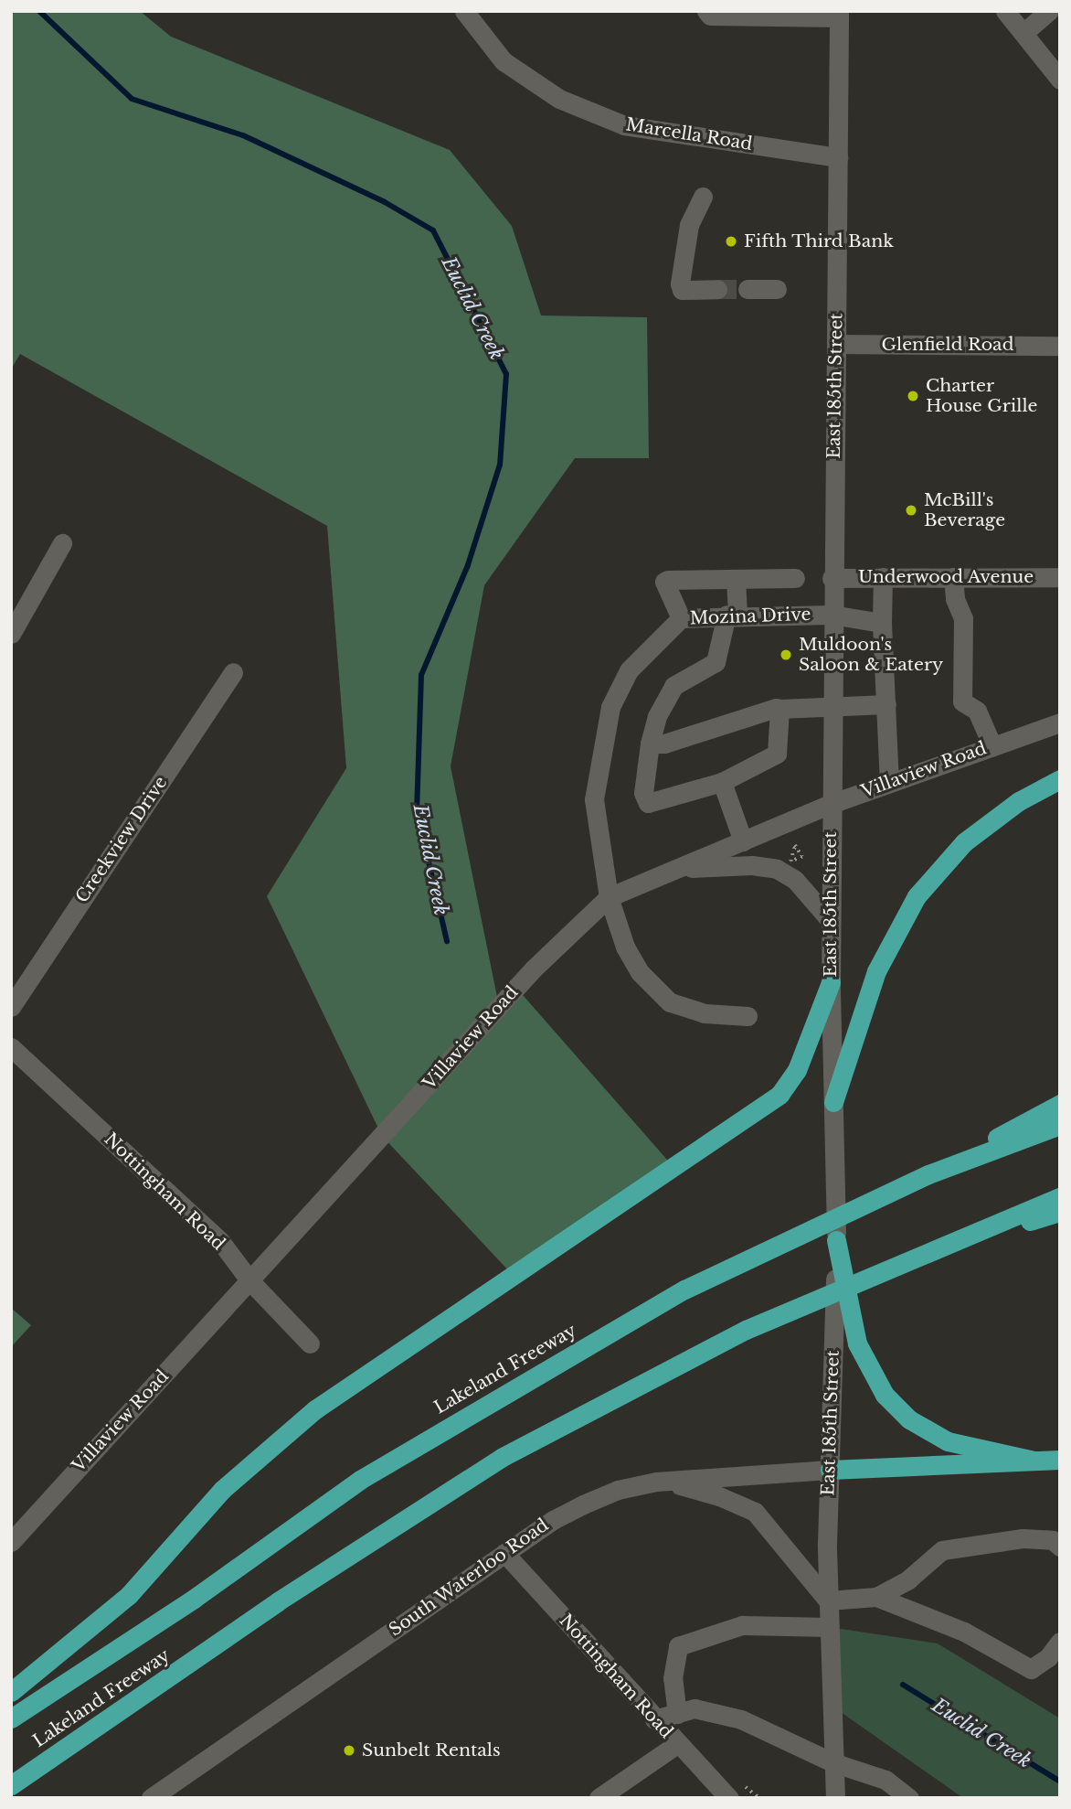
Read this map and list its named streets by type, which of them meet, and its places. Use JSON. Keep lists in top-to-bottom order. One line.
{"streets":{"highway":["Lakeland Freeway"],"street":["Marcella Road","Glenfield Road","East 185th Street","Underwood Avenue","Mozina Drive","Villaview Road","Creekview Drive","Nottingham Road","South Waterloo Road"]},"crossings":[["Marcella Road","East 185th Street"],["Glenfield Road","East 185th Street"],["East 185th Street","Underwood Avenue"],["East 185th Street","Mozina Drive"],["East 185th Street","Villaview Road"],["East 185th Street","South Waterloo Road"],["Mozina Drive","Villaview Road"],["Villaview Road","Nottingham Road"],["Nottingham Road","South Waterloo Road"]],"water":["Euclid Creek"],"places":["Fifth Third Bank","Charter House Grille","McBill's Beverage","Muldoon's Saloon & Eatery","Sunbelt Rentals"]}
